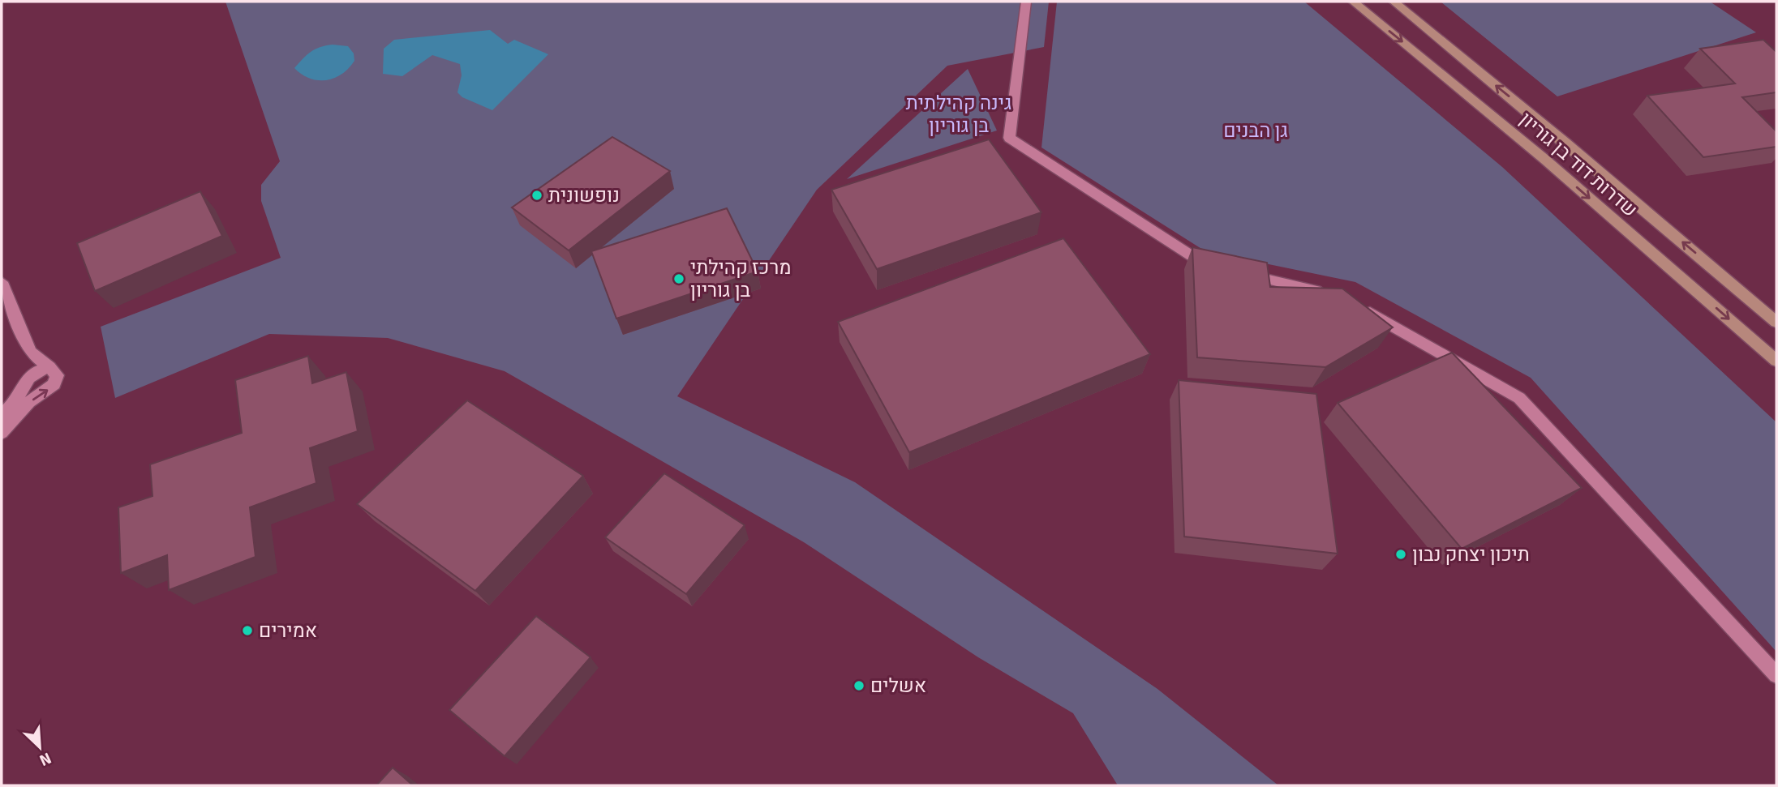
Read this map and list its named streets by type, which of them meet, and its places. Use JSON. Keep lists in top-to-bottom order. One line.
{"streets":{"main road":["שדרות דוד בן גוריון"]},"parks":["גינה קהילתית בן גוריון","גן הבנים"],"places":["נופשונית","מרכז קהילתי בן גוריון","תיכון יצחק נבון","אמירים","אשלים"],"north":"bottom right"}
